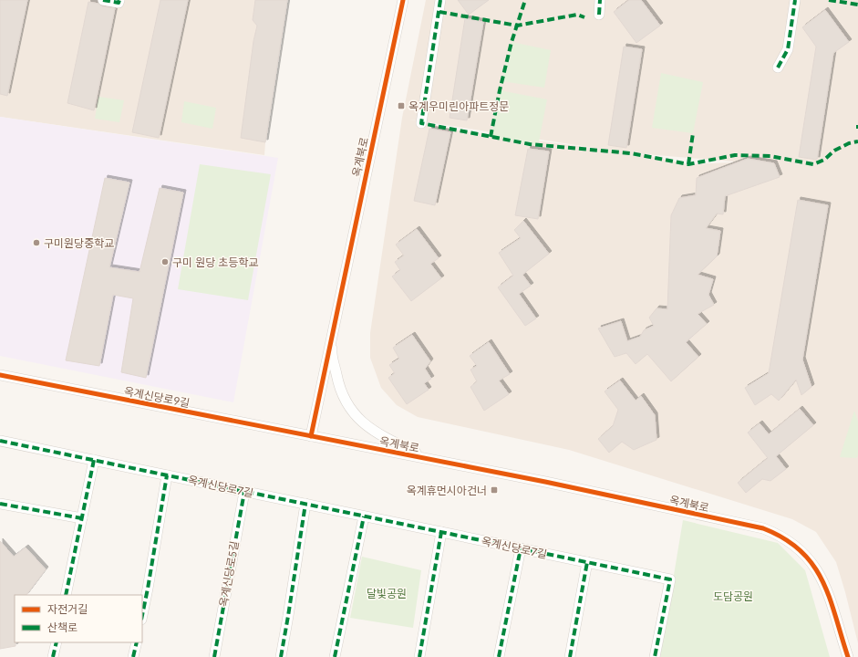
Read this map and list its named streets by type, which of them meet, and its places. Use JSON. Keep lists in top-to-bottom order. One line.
{"streets":{"street":["옥계북로","옥계신당로9길","옥계신당로7길","옥계신당로5길"]},"crossings":[["옥계북로","옥계신당로9길"],["옥계신당로7길","옥계신당로5길"]],"parks":["달빛공원","도담공원"],"places":{"transit":["옥계우미린아파트정문","옥계휴먼시아건너"],"other":["구미원당중학교","구미 원당 초등학교"]},"legend":["자전거길","산책로"]}
